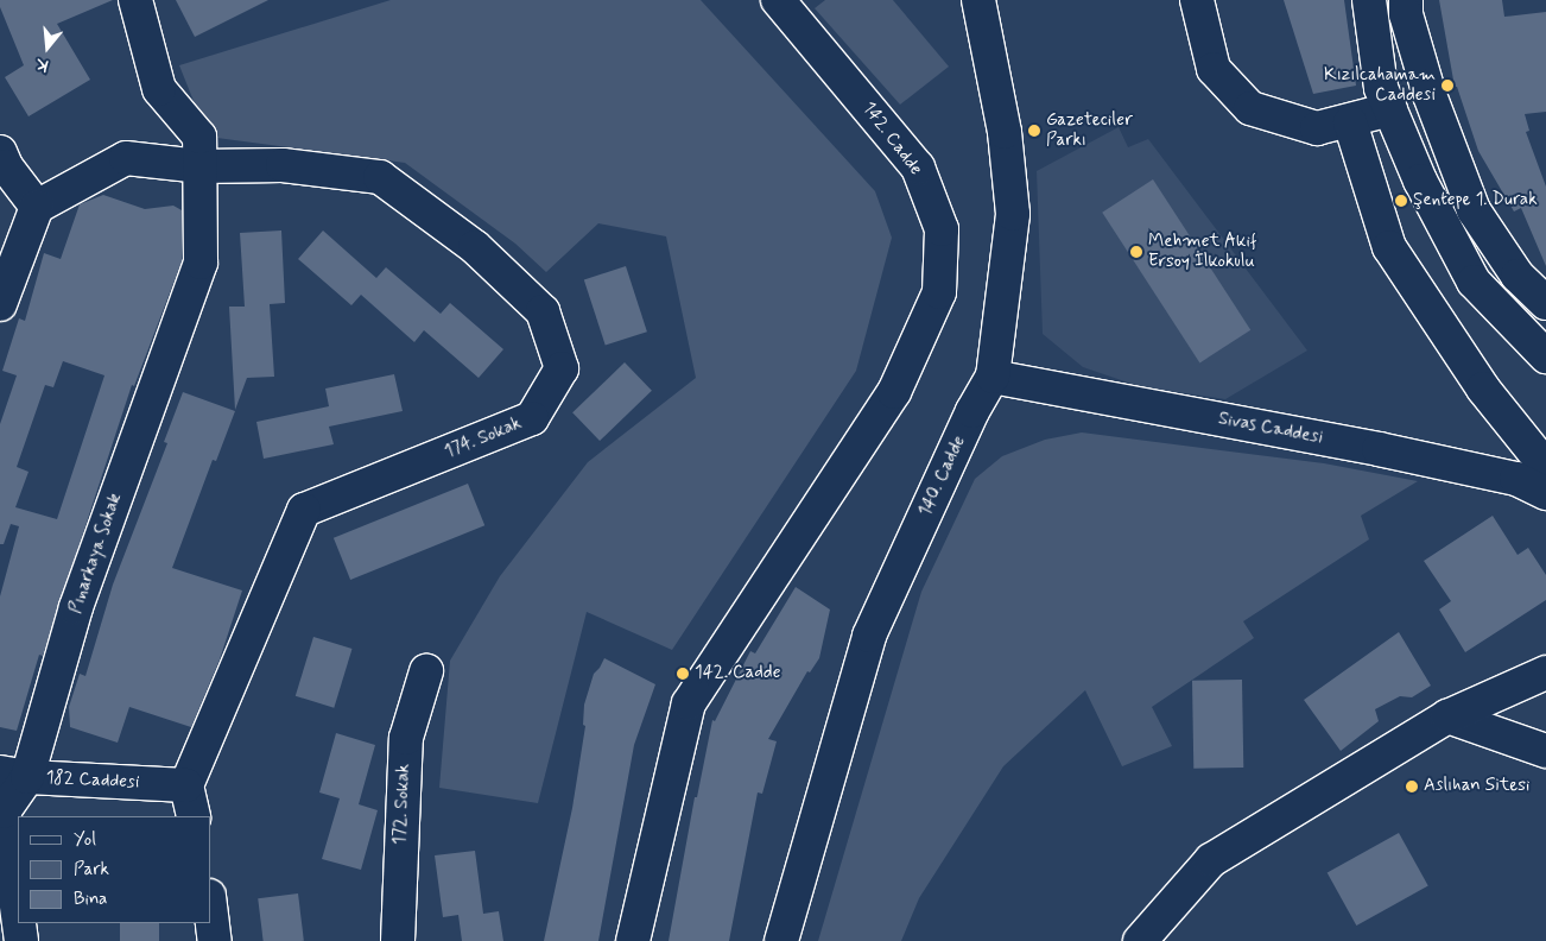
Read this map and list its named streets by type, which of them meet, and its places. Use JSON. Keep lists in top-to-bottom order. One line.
{"streets":{"street":["142. Cadde","Sivas Caddesi","174. Sokak","140. Cadde","Pınarkaya Sokak","182 Caddesi","172. Sokak"]},"crossings":[["Sivas Caddesi","140. Cadde"],["174. Sokak","Pınarkaya Sokak"],["174. Sokak","182 Caddesi"],["Pınarkaya Sokak","182 Caddesi"]],"places":["Kızılcahamam Caddesi","Gazeteciler Parkı","Şentepe 1. Durak","Mehmet Akif Ersoy İlkokulu","142. Cadde","Aslıhan Sitesi"],"legend":["Yol","Park","Bina"],"north":"bottom"}
